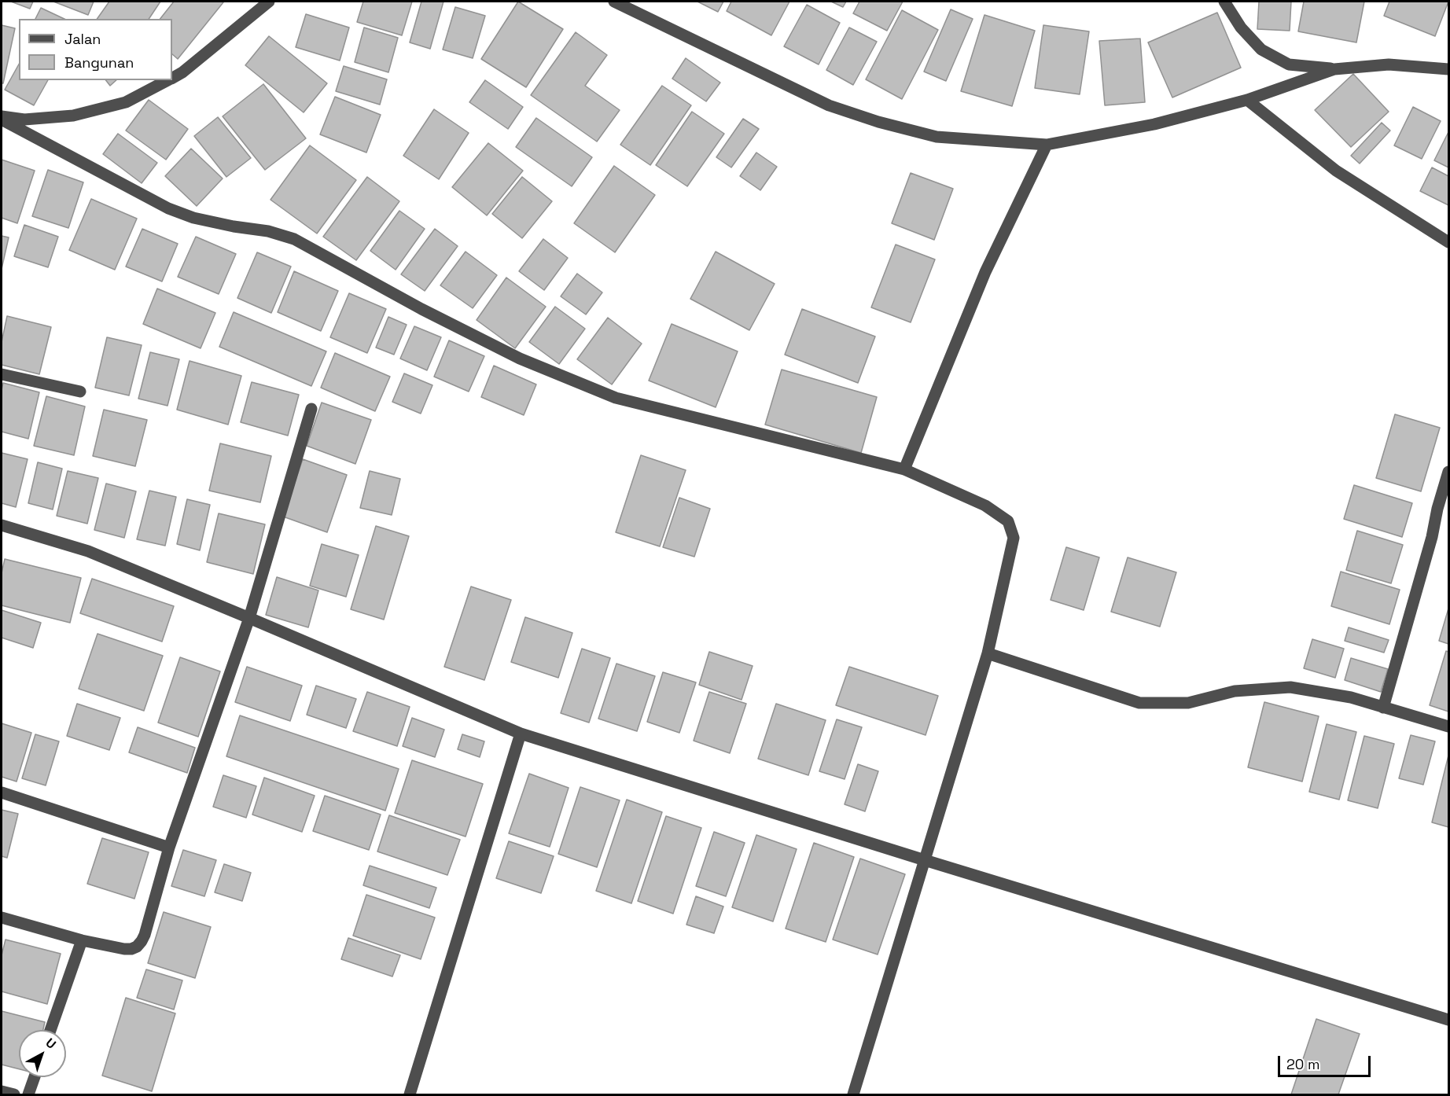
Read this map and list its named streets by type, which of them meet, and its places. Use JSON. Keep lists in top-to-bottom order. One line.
{"legend":["Jalan","Bangunan"],"scale_bar":"20 m","north":"top right"}
